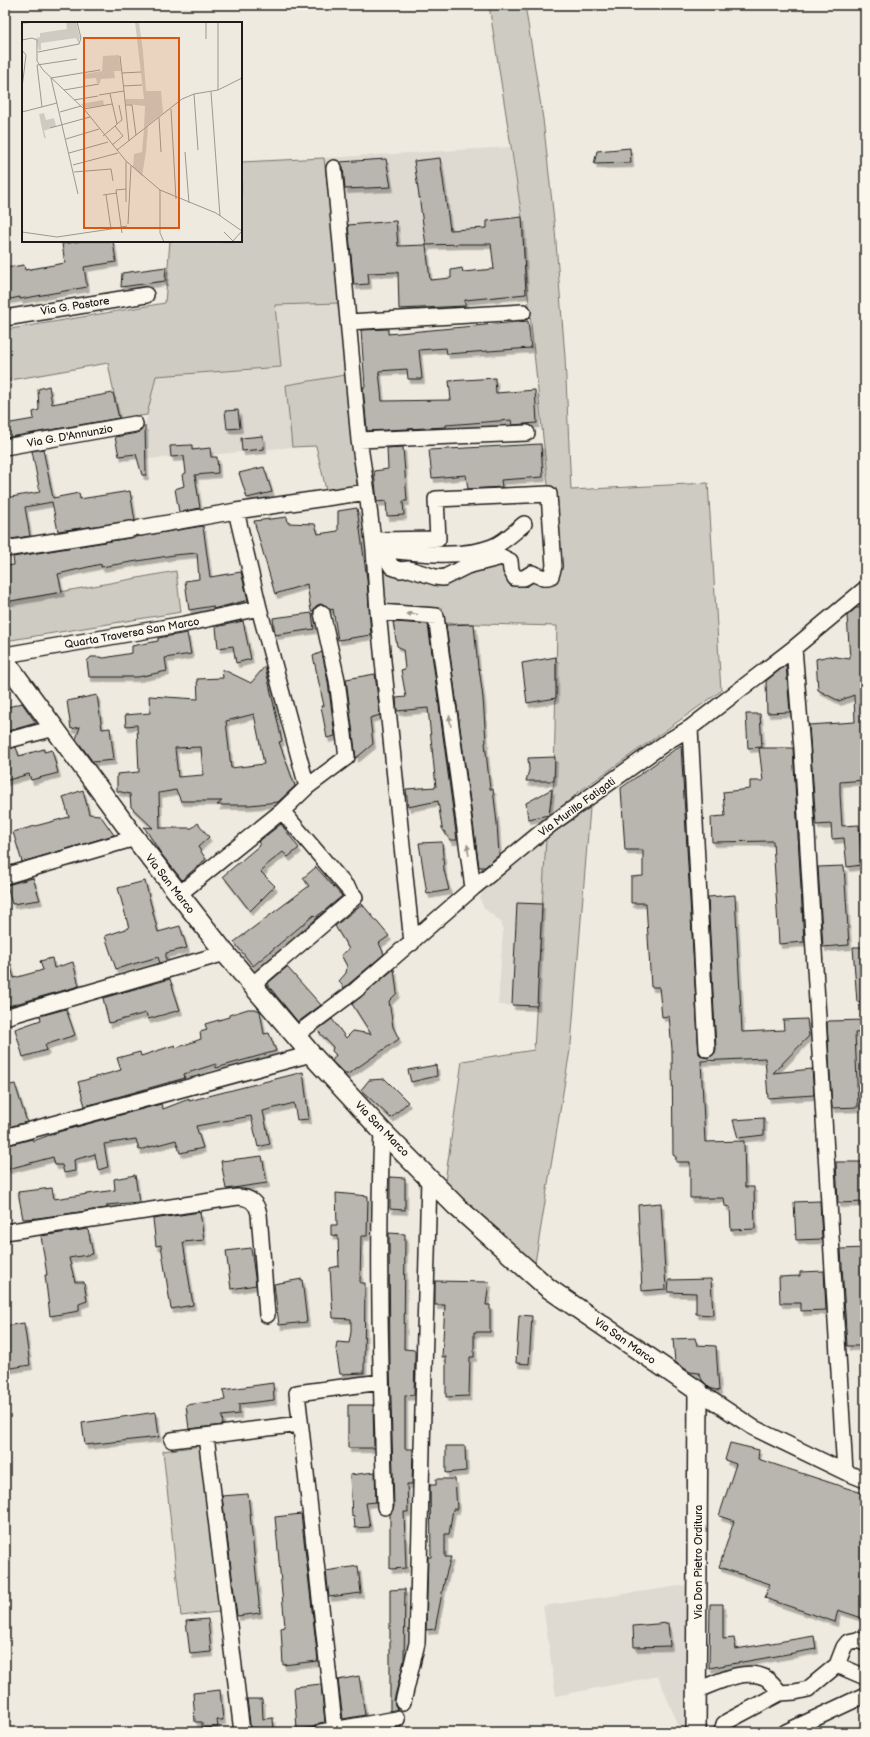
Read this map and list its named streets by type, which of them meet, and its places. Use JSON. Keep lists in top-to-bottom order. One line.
{"streets":{"main road":["Via San Marco","Via Don Pietro Orditura"],"street":["Via G. Pastore","Via G. D'Annunzio","Quarta Traversa San Marco","Via Murillo Fatigati"]},"crossings":[["Via Murillo Fatigati","Via San Marco"],["Via San Marco","Via Don Pietro Orditura"]]}
